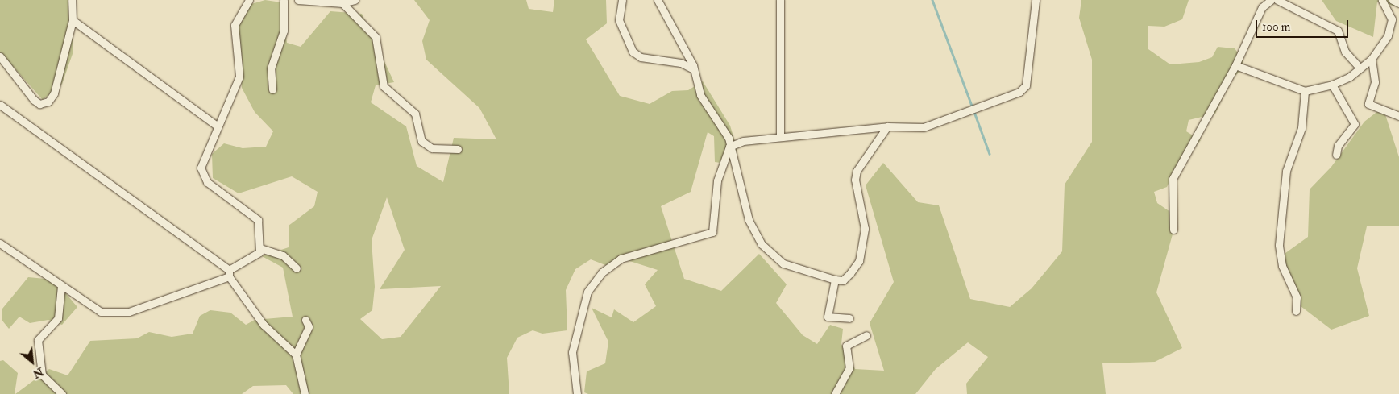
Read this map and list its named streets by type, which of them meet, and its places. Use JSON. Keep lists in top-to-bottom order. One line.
{"scale_bar":"100 m","north":"bottom right"}
